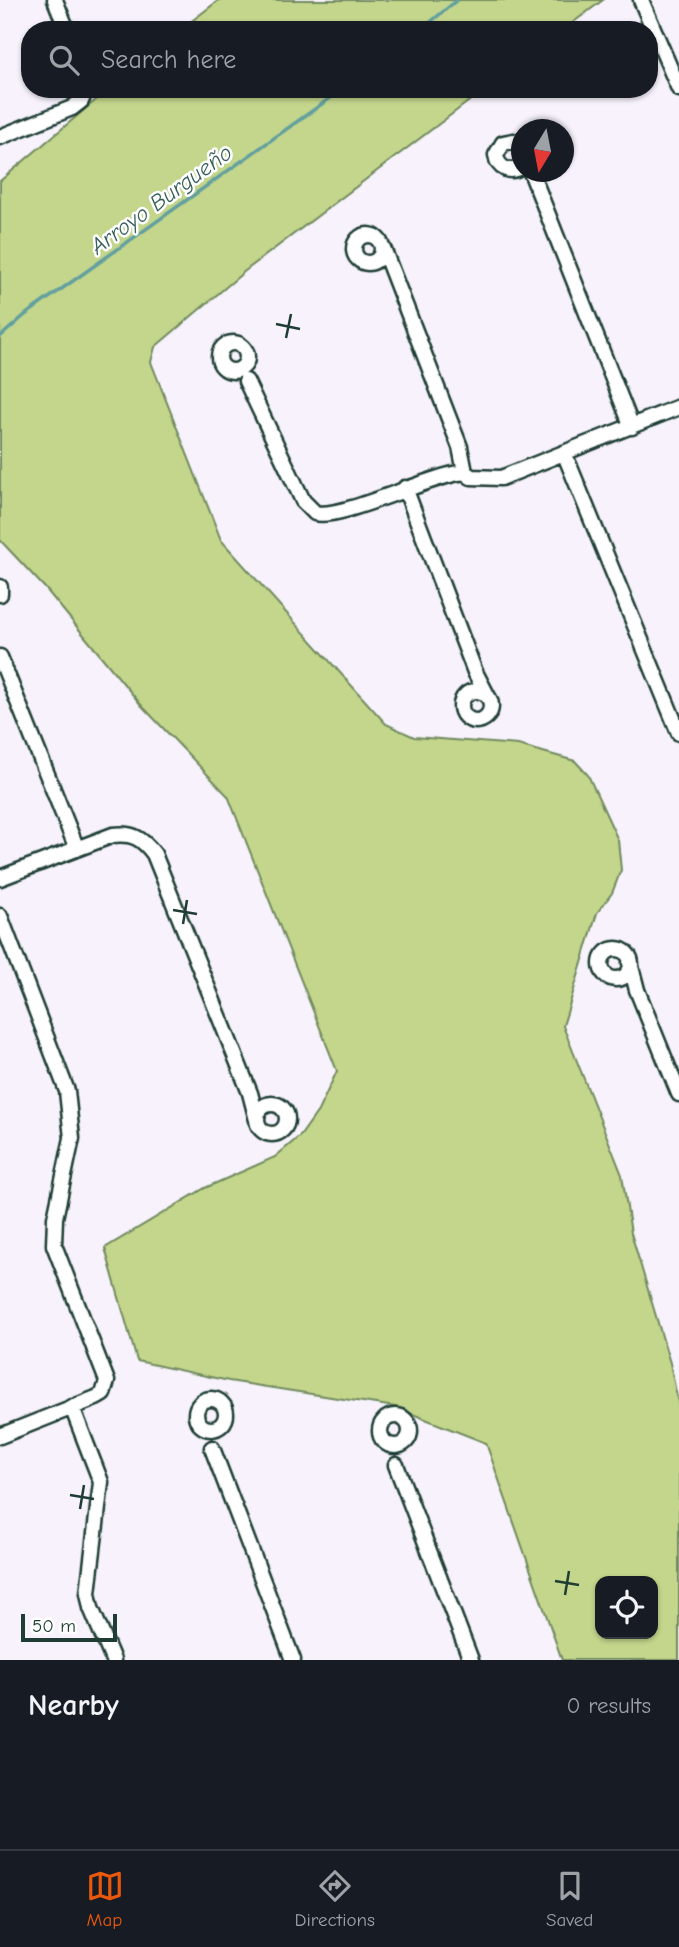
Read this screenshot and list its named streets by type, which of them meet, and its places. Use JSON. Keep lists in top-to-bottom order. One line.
{"water":["Arroyo Burgueño"],"scale_bar":"50 m","north":"bottom","page":{"search":"Search here","scale":"50 m","heading":["Nearby","0 results"],"nav":["Map","Directions","Saved"]}}
